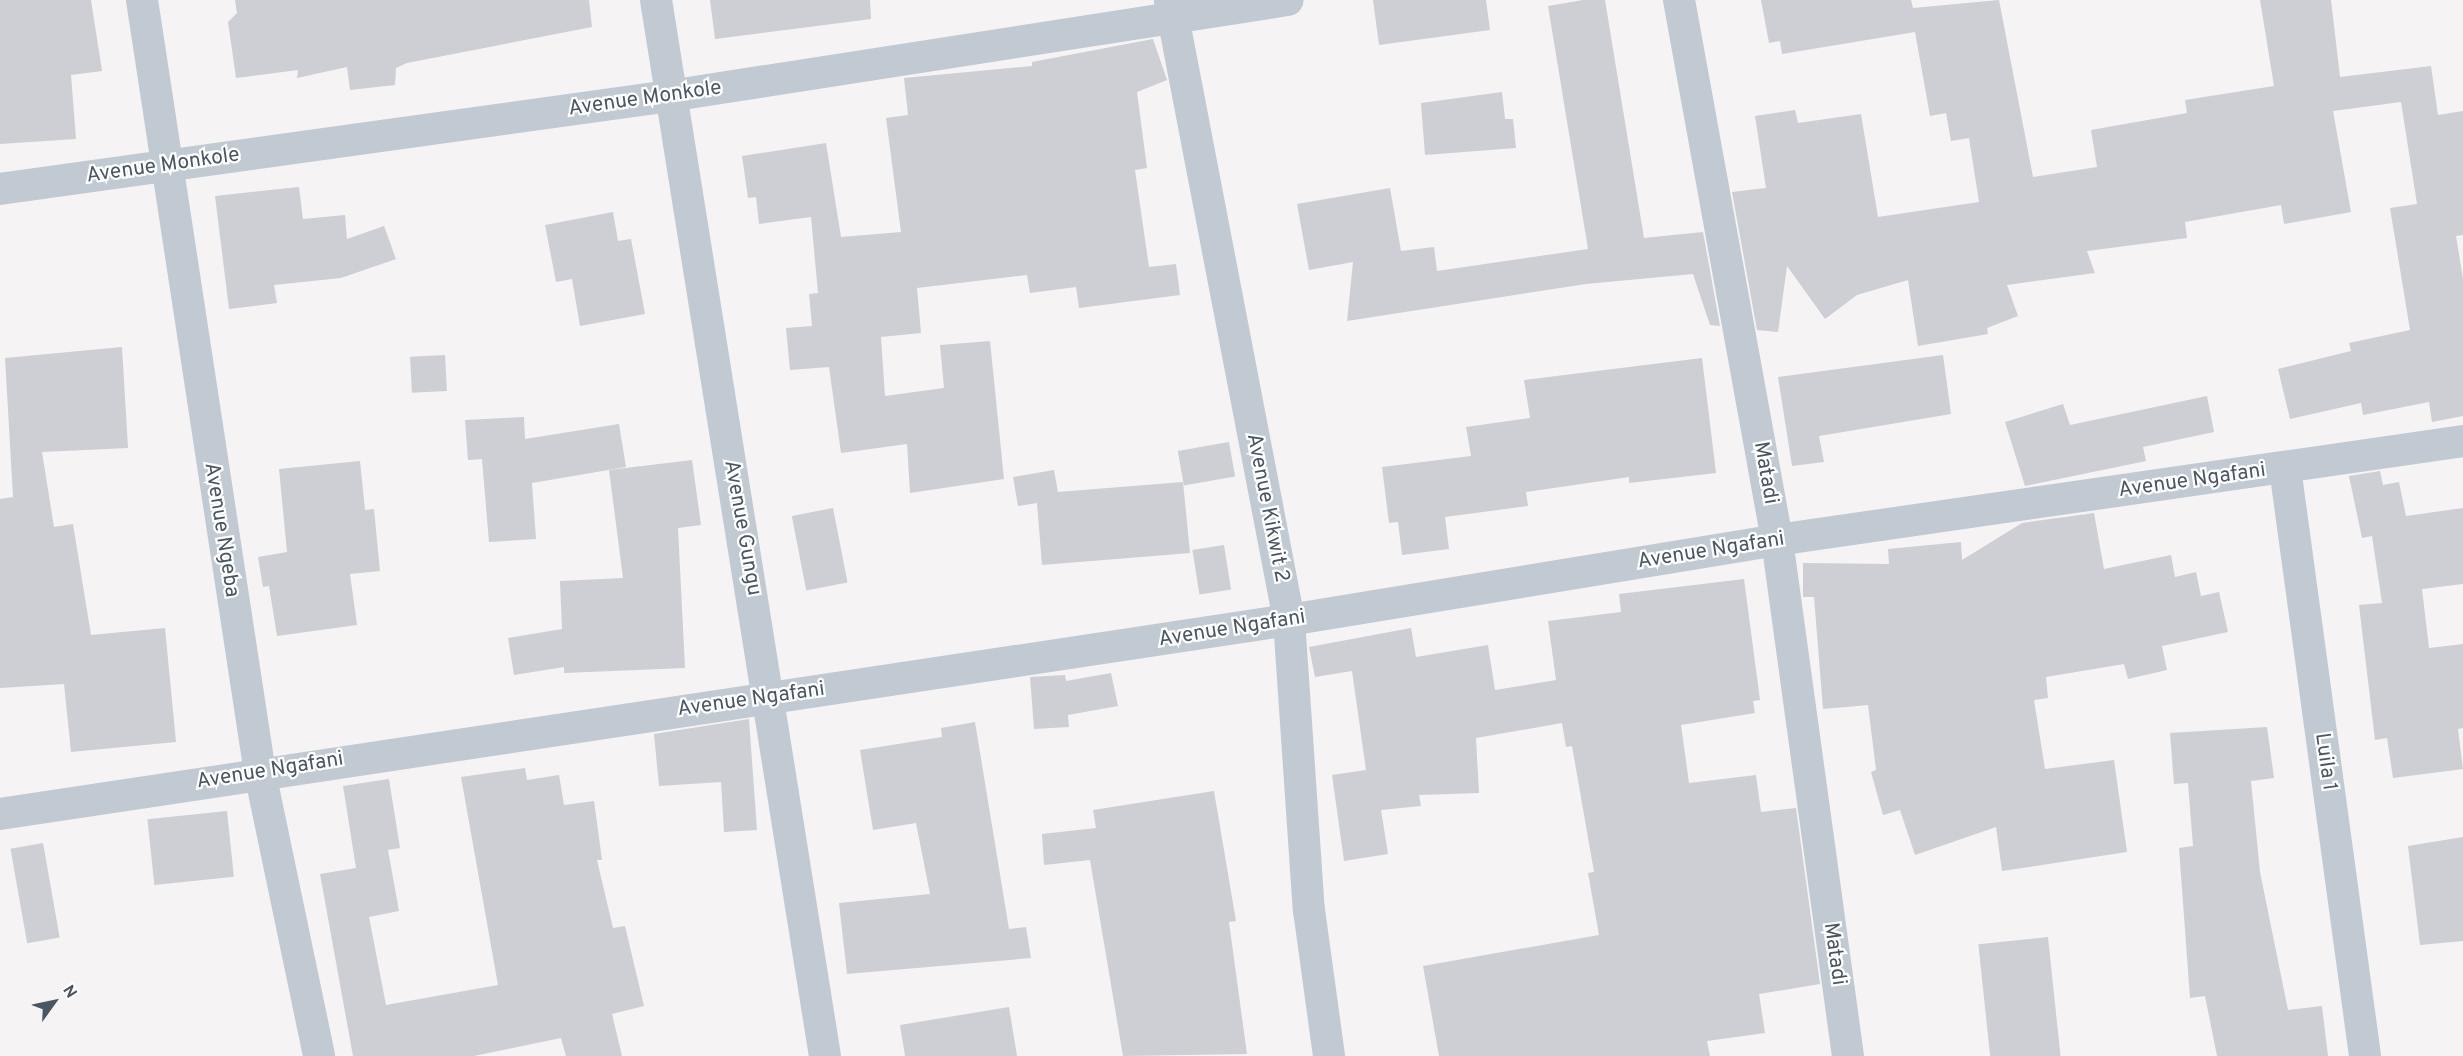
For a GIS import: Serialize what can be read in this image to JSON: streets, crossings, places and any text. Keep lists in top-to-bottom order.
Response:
{
  "streets": {
    "street": [
      "Avenue Monkole",
      "Matadi",
      "Avenue Ngafani",
      "Avenue Kikwit 2",
      "Avenue Gungu",
      "Avenue Ngeba",
      "Luila 1"
    ]
  },
  "crossings": [
    ["Avenue Monkole", "Avenue Kikwit 2"],
    ["Avenue Monkole", "Avenue Gungu"],
    ["Avenue Monkole", "Avenue Ngeba"],
    ["Matadi", "Avenue Ngafani"],
    ["Avenue Ngafani", "Avenue Kikwit 2"],
    ["Avenue Ngafani", "Avenue Gungu"],
    ["Avenue Ngafani", "Avenue Ngeba"],
    ["Avenue Ngafani", "Luila 1"]
  ],
  "north": "top right"
}
